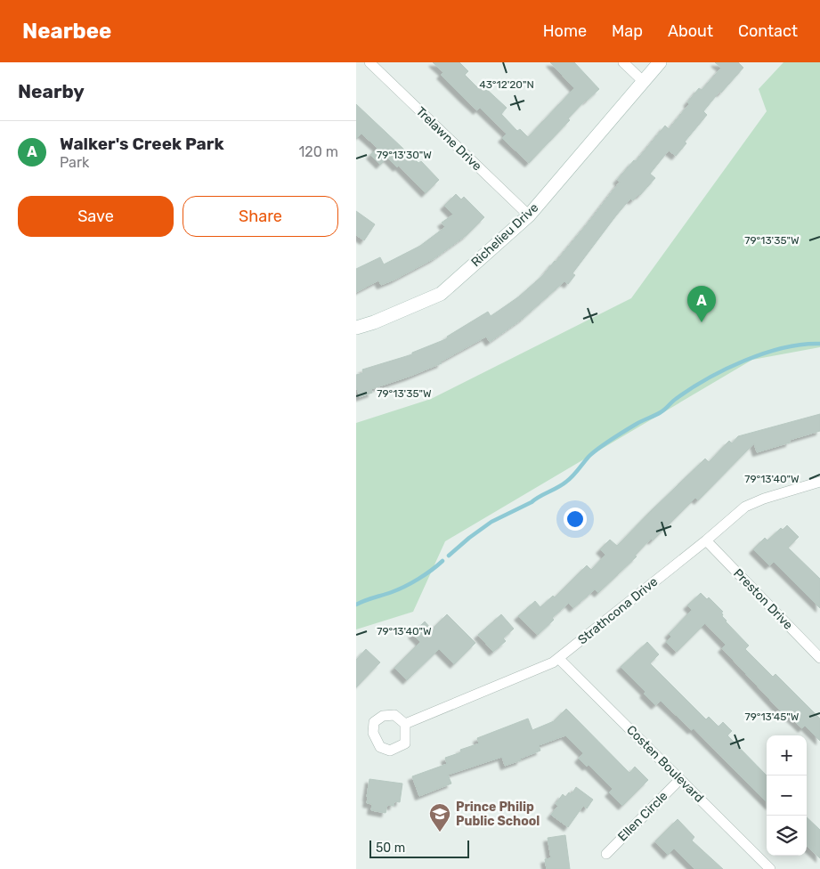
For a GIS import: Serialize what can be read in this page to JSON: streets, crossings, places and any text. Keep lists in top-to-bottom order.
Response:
{
  "streets": {
    "street": [
      "Trelawne Drive",
      "Richelieu Drive",
      "Preston Drive",
      "Strathcona Drive",
      "Costen Boulevard",
      "Ellen Circle"
    ]
  },
  "crossings": [
    ["Trelawne Drive", "Richelieu Drive"],
    ["Preston Drive", "Strathcona Drive"],
    ["Strathcona Drive", "Costen Boulevard"],
    ["Costen Boulevard", "Ellen Circle"]
  ],
  "places": {
    "school or university": ["Prince Philip Public School"]
  },
  "scale_bar": "50 m",
  "page": {
    "header": "Nearbee",
    "nav": [
      "Home",
      "Map",
      "About",
      "Contact"
    ],
    "heading": "Nearby",
    "list": [
      {
        "mark": "A",
        "name": "Walker's Creek Park",
        "note": "Park",
        "value": "120 m"
      }
    ],
    "buttons": ["Save", "Share"],
    "pins": "A",
    "map_buttons": ["+", "−"],
    "scale": "50 m"
  },
  "coordinates": [
    "43°12'20\"N",
    "79°13'30\"W",
    "79°13'35\"W",
    "79°13'40\"W",
    "79°13'45\"W"
  ]
}
